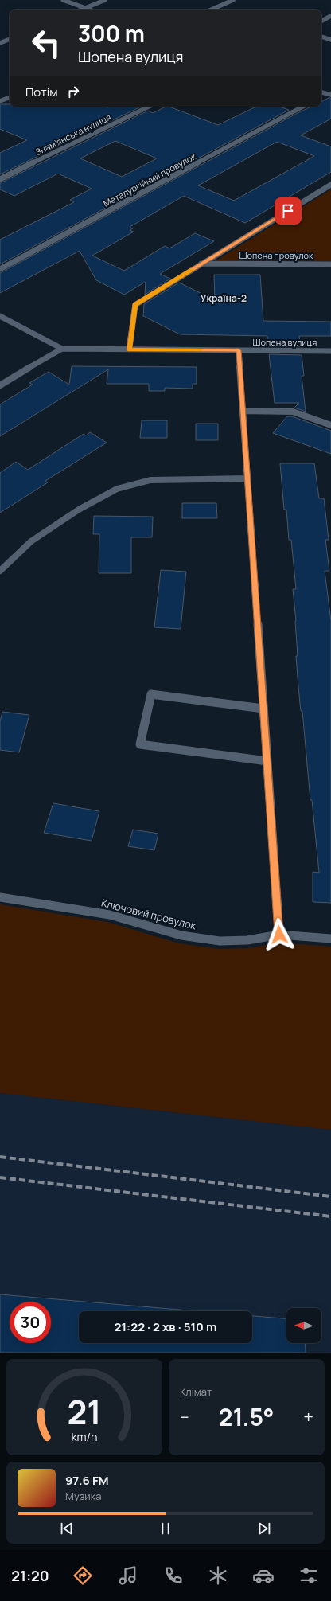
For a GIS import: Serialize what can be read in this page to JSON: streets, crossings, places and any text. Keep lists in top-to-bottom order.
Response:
{
  "streets": {
    "street": [
      "Знам’янська вулиця",
      "Металургійний провулок",
      "Шопена провулок",
      "Шопена вулиця",
      "Ключовий провулок"
    ]
  },
  "crossings": [
    ["Шопена провулок", "Шопена вулиця"]
  ],
  "districts": ["Україна-2"],
  "north": "left",
  "page": {
    "turn": ["300 m", "Шопена вулиця"],
    "then": "Потім",
    "limit": "30",
    "trip": "21:22 · 2 хв · 510 m",
    "tile": "Клімат",
    "heat": ["−", "21.5°", "+"],
    "song": ["97.6 FM", "Музика"],
    "tabs": "21:20",
    "gauge": ["21", "km/h"]
  }
}
